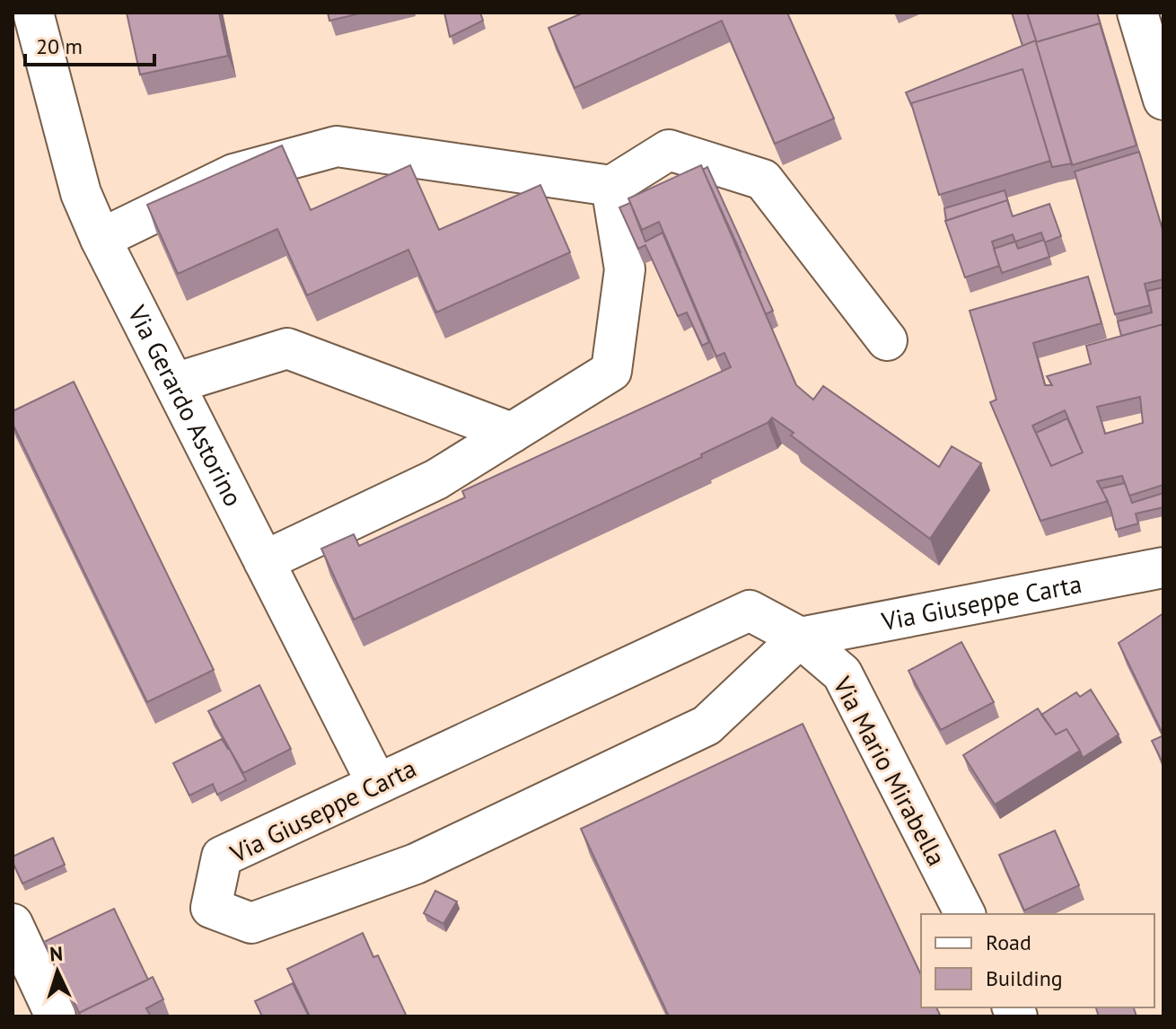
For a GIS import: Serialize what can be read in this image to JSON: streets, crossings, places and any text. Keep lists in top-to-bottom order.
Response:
{
  "streets": {
    "street": ["Via Gerardo Astorino", "Via Giuseppe Carta", "Via Mario Mirabella"]
  },
  "crossings": [
    ["Via Gerardo Astorino", "Via Giuseppe Carta"],
    ["Via Giuseppe Carta", "Via Mario Mirabella"]
  ],
  "legend": ["Road", "Building"],
  "scale_bar": "20 m",
  "north": "top"
}
